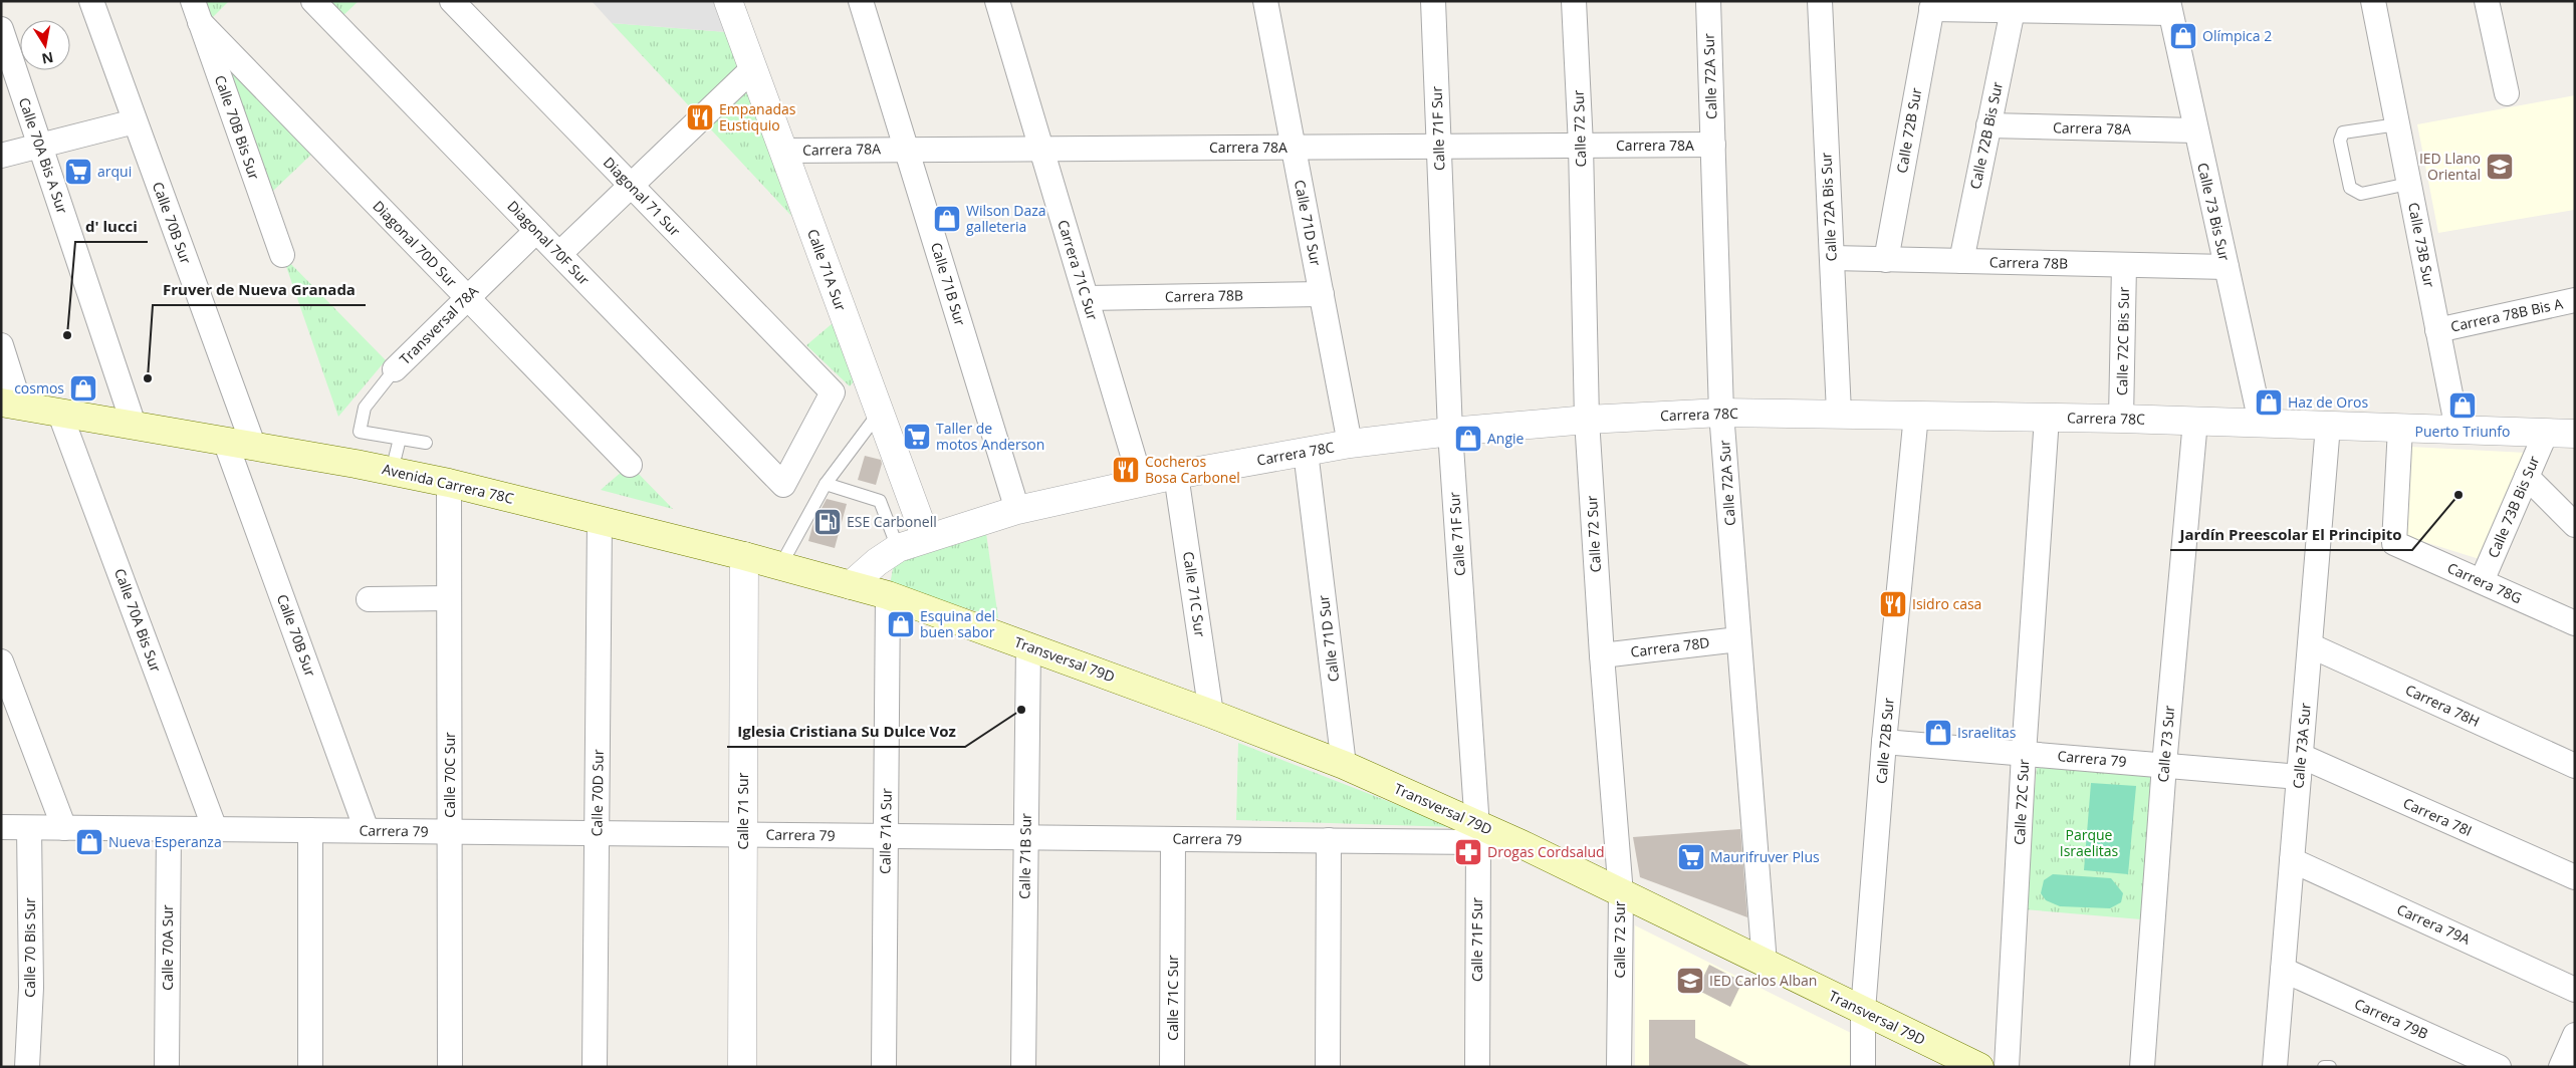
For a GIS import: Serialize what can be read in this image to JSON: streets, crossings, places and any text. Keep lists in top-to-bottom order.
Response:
{
  "streets": {
    "main road": ["Avenida Carrera 78C", "Transversal 79D"],
    "street": [
      "Calle 72A Sur",
      "Calle 70B Bis Sur",
      "Calle 71F Sur",
      "Calle 72 Sur",
      "Carrera 78A",
      "Calle 72B Sur",
      "Calle 72B Bis Sur",
      "Calle 70A Bis A Sur",
      "Diagonal 71 Sur",
      "Calle 72A Bis Sur",
      "Calle 73 Bis Sur",
      "Calle 70B Sur",
      "Calle 71D Sur",
      "Diagonal 70F Sur",
      "Diagonal 70D Sur",
      "Calle 73B Sur",
      "Carrera 78B",
      "Calle 71A Sur",
      "Carrera 71C Sur",
      "Calle 71B Sur",
      "Carrera 78B Bis A",
      "Transversal 78A",
      "Calle 72C Bis Sur",
      "Carrera 78C",
      "Calle 73B Bis Sur",
      "Carrera 78G",
      "Calle 71C Sur",
      "Calle 70A Bis Sur",
      "Carrera 78D",
      "Carrera 78H",
      "Calle 73 Sur",
      "Calle 73A Sur",
      "Carrera 79",
      "Calle 70C Sur",
      "Calle 70D Sur",
      "Calle 72C Sur",
      "Calle 71 Sur",
      "Carrera 78I",
      "Carrera 79A",
      "Calle 70 Bis Sur",
      "Calle 70A Sur",
      "Carrera 79B"
    ]
  },
  "crossings": [
    ["Calle 72A Sur", "Carrera 78A"],
    ["Calle 72A Sur", "Carrera 78C"],
    ["Calle 72A Sur", "Carrera 78D"],
    ["Calle 72A Sur", "Transversal 79D"],
    ["Calle 70B Bis Sur", "Diagonal 70D Sur"],
    ["Calle 71F Sur", "Carrera 78A"],
    ["Calle 71F Sur", "Carrera 78C"],
    ["Calle 71F Sur", "Transversal 79D"],
    ["Calle 71F Sur", "Carrera 79"],
    ["Calle 72 Sur", "Carrera 78A"],
    ["Calle 72 Sur", "Carrera 78C"],
    ["Calle 72 Sur", "Carrera 78D"],
    ["Calle 72 Sur", "Transversal 79D"],
    ["Carrera 78A", "Calle 72B Bis Sur"],
    ["Carrera 78A", "Calle 73 Bis Sur"],
    ["Carrera 78A", "Calle 71D Sur"],
    ["Carrera 78A", "Calle 71A Sur"],
    ["Carrera 78A", "Carrera 71C Sur"],
    ["Carrera 78A", "Calle 71B Sur"],
    ["Calle 72B Sur", "Carrera 78B"],
    ["Calle 72B Sur", "Carrera 78C"],
    ["Calle 72B Sur", "Transversal 79D"],
    ["Calle 72B Sur", "Carrera 79"],
    ["Calle 72B Bis Sur", "Carrera 78B"],
    ["Calle 70A Bis A Sur", "Avenida Carrera 78C"],
    ["Diagonal 71 Sur", "Diagonal 70F Sur"],
    ["Calle 72A Bis Sur", "Carrera 78B"],
    ["Calle 72A Bis Sur", "Carrera 78C"],
    ["Calle 73 Bis Sur", "Carrera 78B"],
    ["Calle 73 Bis Sur", "Carrera 78C"],
    ["Calle 70B Sur", "Avenida Carrera 78C"],
    ["Calle 70B Sur", "Carrera 79"],
    ["Calle 71D Sur", "Carrera 78B"],
    ["Calle 71D Sur", "Carrera 78C"],
    ["Calle 71D Sur", "Transversal 79D"],
    ["Diagonal 70F Sur", "Transversal 78A"],
    ["Diagonal 70D Sur", "Transversal 78A"],
    ["Calle 73B Sur", "Carrera 78B Bis A"],
    ["Calle 73B Sur", "Carrera 78C"],
    ["Carrera 78B", "Carrera 71C Sur"],
    ["Carrera 78B", "Calle 72C Bis Sur"],
    ["Calle 71A Sur", "Carrera 78C"],
    ["Calle 71A Sur", "Avenida Carrera 78C"],
    ["Calle 71A Sur", "Transversal 79D"],
    ["Calle 71A Sur", "Carrera 79"],
    ["Carrera 71C Sur", "Carrera 78C"],
    ["Calle 71B Sur", "Carrera 78C"],
    ["Calle 71B Sur", "Transversal 79D"],
    ["Calle 71B Sur", "Carrera 79"],
    ["Calle 72C Bis Sur", "Carrera 78C"],
    ["Carrera 78C", "Avenida Carrera 78C"],
    ["Carrera 78C", "Calle 73B Bis Sur"],
    ["Carrera 78C", "Carrera 78G"],
    ["Carrera 78C", "Calle 71C Sur"],
    ["Carrera 78C", "Calle 73 Sur"],
    ["Carrera 78C", "Calle 73A Sur"],
    ["Carrera 78C", "Calle 72C Sur"],
    ["Avenida Carrera 78C", "Calle 70A Bis Sur"],
    ["Avenida Carrera 78C", "Transversal 79D"],
    ["Avenida Carrera 78C", "Calle 70C Sur"],
    ["Avenida Carrera 78C", "Calle 70D Sur"],
    ["Avenida Carrera 78C", "Calle 71 Sur"],
    ["Calle 73B Bis Sur", "Carrera 78G"],
    ["Calle 71C Sur", "Transversal 79D"],
    ["Calle 71C Sur", "Carrera 79"],
    ["Calle 70A Bis Sur", "Carrera 79"],
    ["Transversal 79D", "Carrera 79"],
    ["Carrera 78H", "Calle 73A Sur"],
    ["Calle 73 Sur", "Carrera 79"],
    ["Calle 73A Sur", "Carrera 79"],
    ["Calle 73A Sur", "Carrera 78I"],
    ["Calle 73A Sur", "Carrera 79A"],
    ["Calle 73A Sur", "Carrera 79B"],
    ["Carrera 79", "Calle 70C Sur"],
    ["Carrera 79", "Calle 70D Sur"],
    ["Carrera 79", "Calle 72C Sur"],
    ["Carrera 79", "Calle 71 Sur"],
    ["Carrera 79", "Carrera 78I"],
    ["Carrera 79", "Calle 70 Bis Sur"],
    ["Carrera 79", "Calle 70A Sur"]
  ],
  "parks": ["Parque Israelitas"],
  "places": {
    "shop": [
      "Olímpica 2",
      "Wilson Daza galleteria",
      "cosmos",
      "Haz de Oros",
      "Puerto Triunfo",
      "Angie",
      "Esquina del buen sabor",
      "Israelitas",
      "Nueva Esperanza"
    ],
    "restaurant": ["Empanadas Eustiquio", "Cocheros Bosa Carbonel", "Isidro casa"],
    "school or university": ["IED Llano Oriental", "IED Carlos Alban"],
    "supermarket": ["arqui", "Taller de motos Anderson", "Maurifruver Plus"],
    "other": [
      "d' lucci",
      "Fruver de Nueva Granada",
      "Jardín Preescolar El Principito",
      "Iglesia Cristiana Su Dulce Voz"
    ],
    "fuel station": ["ESE Carbonell"],
    "pharmacy": ["Drogas Cordsalud"]
  },
  "north": "bottom"
}
